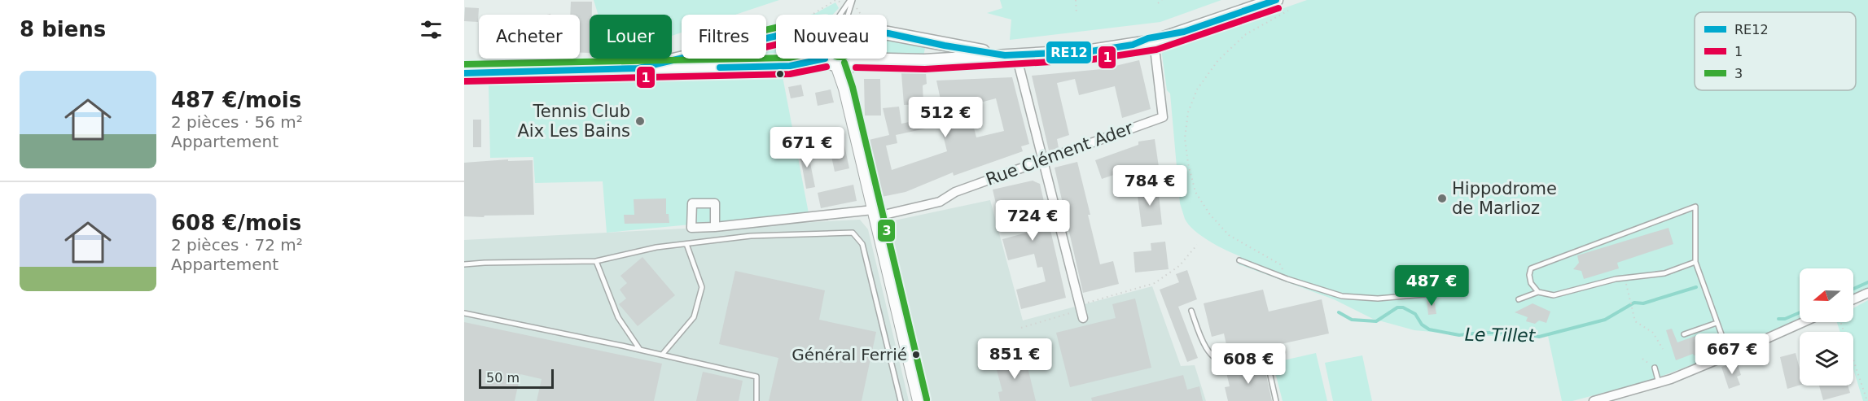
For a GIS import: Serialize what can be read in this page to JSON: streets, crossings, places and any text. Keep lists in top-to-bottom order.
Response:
{
  "streets": {
    "street": ["Rue Clément Ader"]
  },
  "water": ["Le Tillet"],
  "places": ["Tennis Club Aix Les Bains", "Hippodrome de Marlioz", "Général Ferrié"],
  "lines": ["transit line RE12", "transit line 1", "transit line 3"],
  "legend": ["RE12", "1", "3"],
  "scale_bar": "50 m",
  "north": "left",
  "page": {
    "heading": "8 biens",
    "chip": [
      "Acheter",
      "Louer",
      "Filtres",
      "Nouveau"
    ],
    "list": [
      {
        "name": "487 €/mois",
        "note": "2 pièces · 56 m² · Appartement"
      },
      {
        "name": "608 €/mois",
        "note": "2 pièces · 72 m² · Appartement"
      }
    ],
    "price": [
      "512 €",
      "671 €",
      "784 €",
      "724 €",
      "487 €",
      "667 €",
      "851 €",
      "608 €"
    ],
    "scale": "50 m"
  }
}
